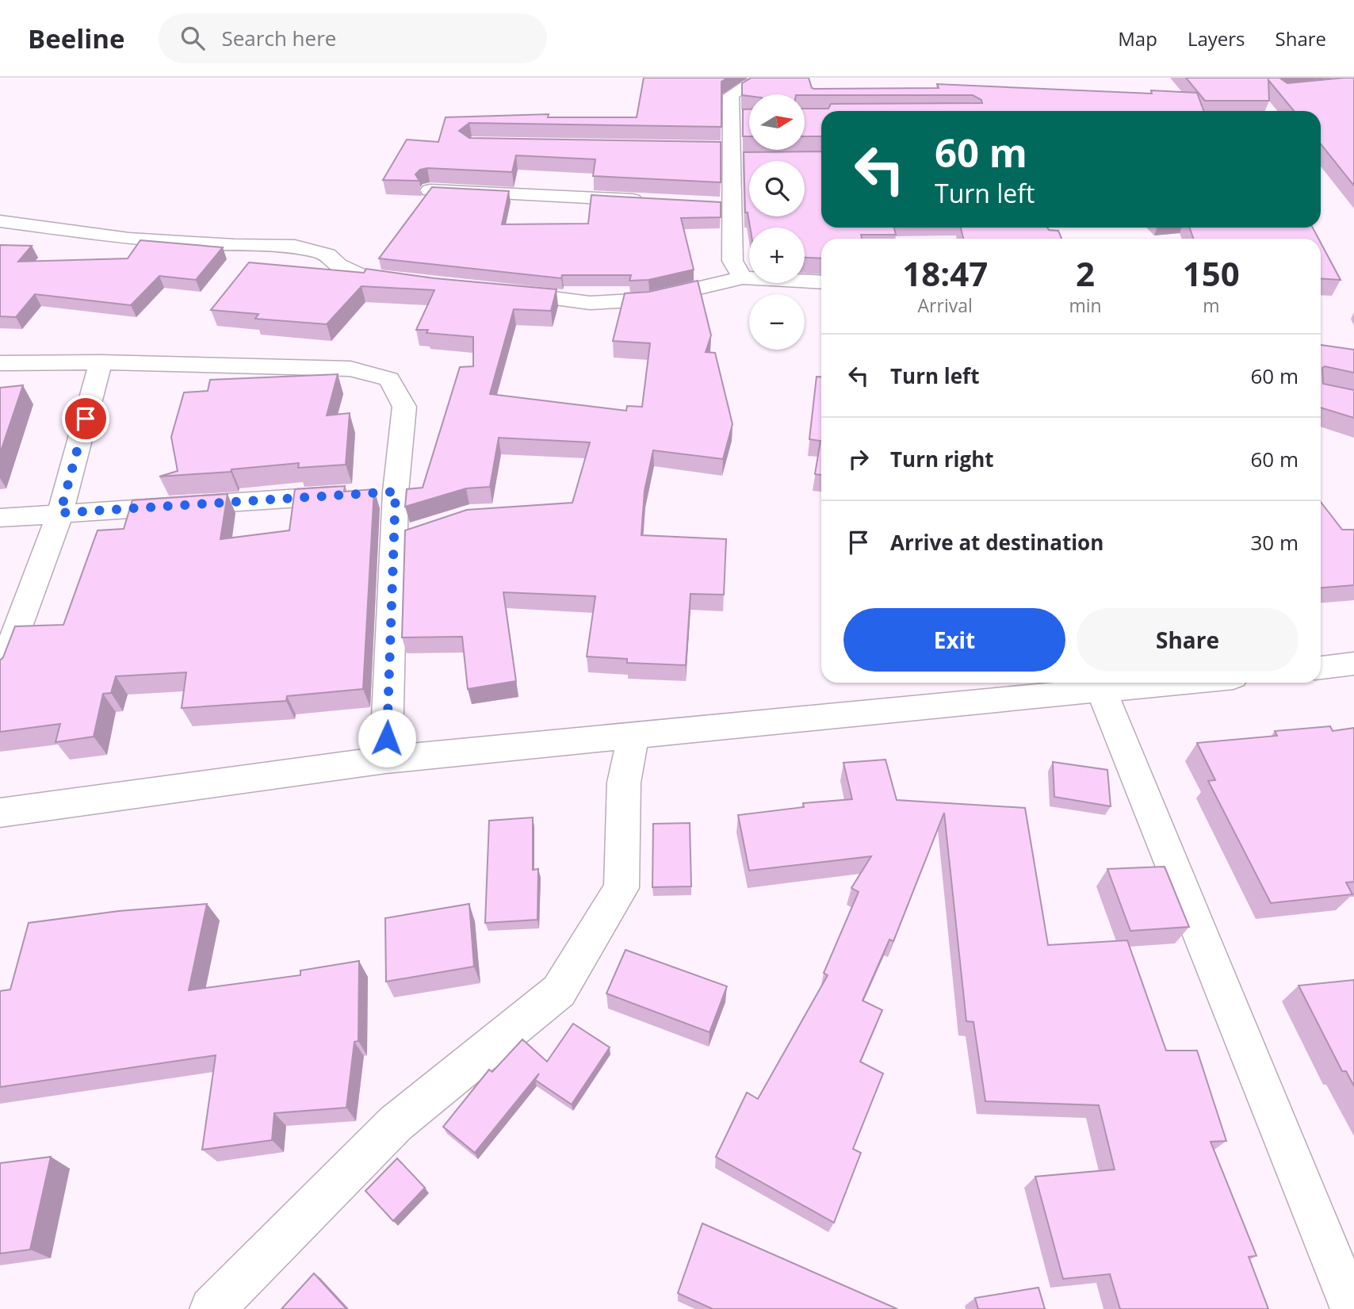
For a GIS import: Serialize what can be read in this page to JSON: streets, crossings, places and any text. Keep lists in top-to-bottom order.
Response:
{
  "north": "right",
  "page": {
    "header": "Beeline",
    "search": "Search here",
    "nav": ["Map", "Layers", "Share"],
    "map_buttons": ["+", "−"],
    "turn": ["60 m", "Turn left"],
    "eta": [
      "18:47",
      "Arrival",
      "2",
      "min",
      "150",
      "m"
    ],
    "list": [
      {
        "name": "Turn left",
        "value": "60 m"
      },
      {
        "name": "Turn right",
        "value": "60 m"
      },
      {
        "name": "Arrive at destination",
        "value": "30 m"
      }
    ],
    "buttons": ["Exit", "Share"]
  }
}
